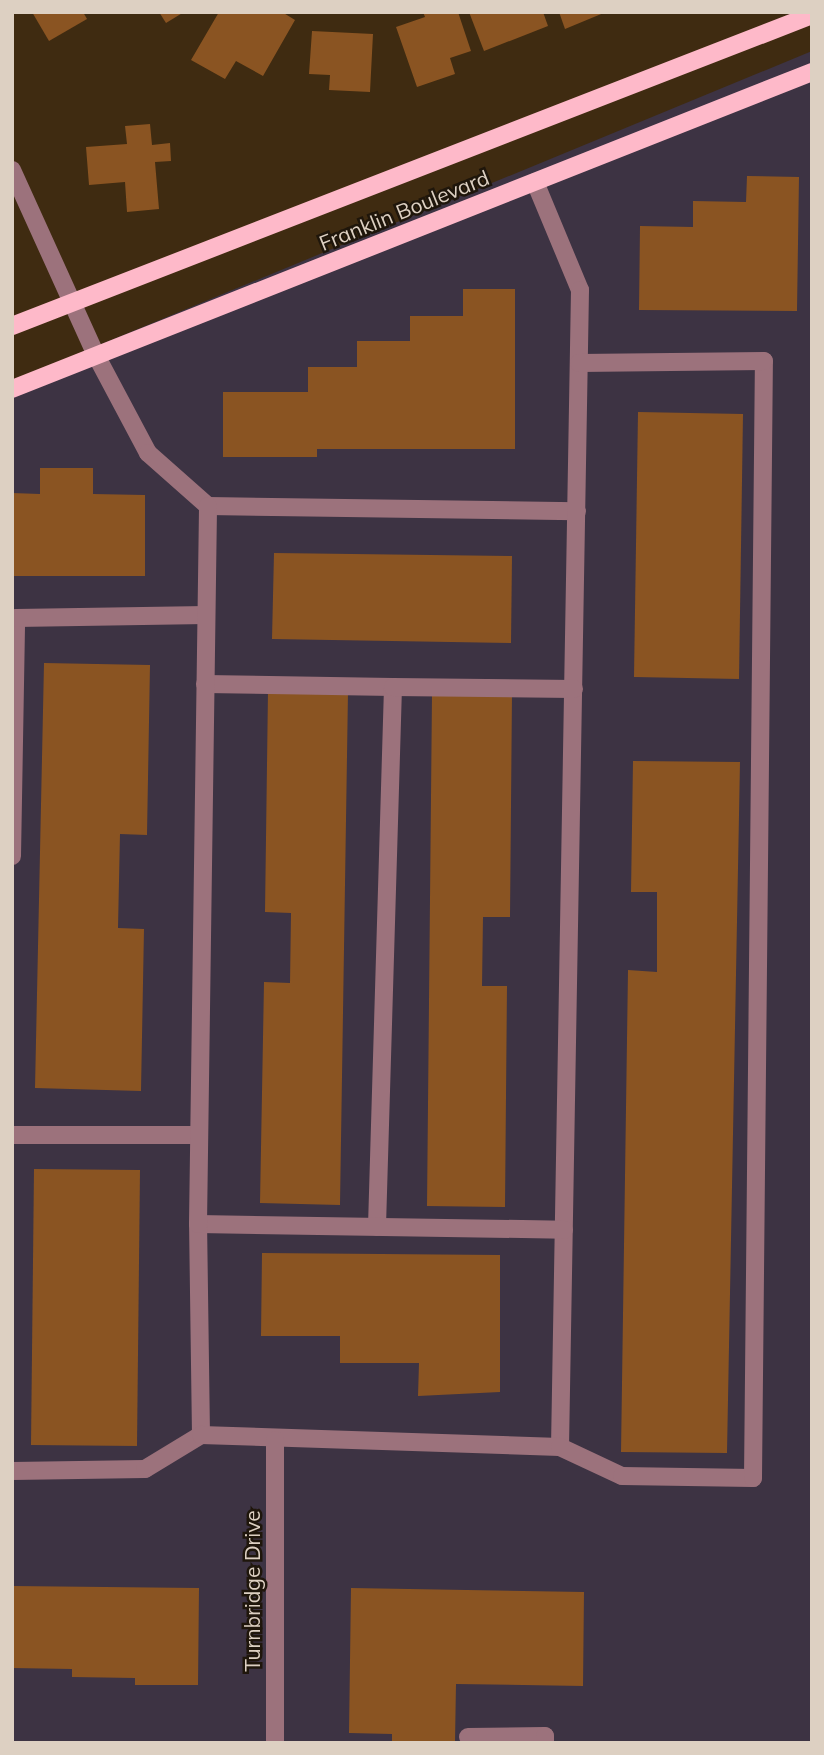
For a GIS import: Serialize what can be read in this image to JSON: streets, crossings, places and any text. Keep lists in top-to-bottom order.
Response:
{
  "streets": {
    "main road": ["Franklin Boulevard"],
    "street": ["Turnbridge Drive"]
  }
}
